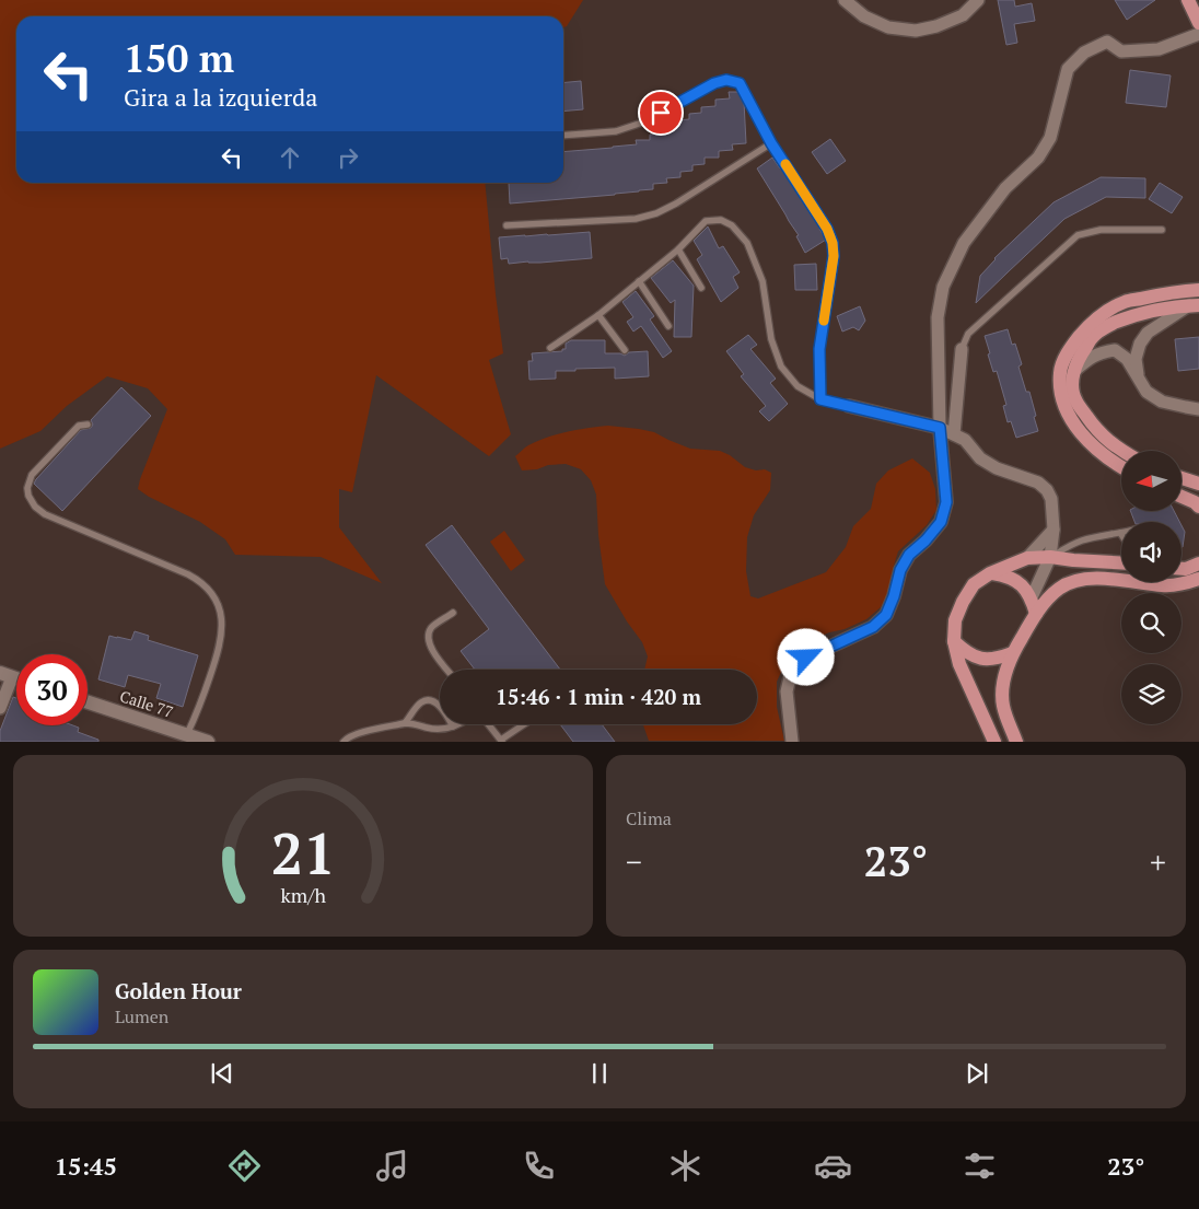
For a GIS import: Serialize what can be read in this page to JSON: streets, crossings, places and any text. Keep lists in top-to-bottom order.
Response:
{
  "streets": {
    "main road": ["Calle 77"]
  },
  "north": "left",
  "page": {
    "turn": ["150 m", "Gira a la izquierda"],
    "limit": "30",
    "trip": "15:46 · 1 min · 420 m",
    "tile": "Clima",
    "heat": ["−", "23°", "+"],
    "song": ["Golden Hour", "Lumen"],
    "tabs": ["15:45", "23°"],
    "gauge": ["21", "km/h"]
  }
}
